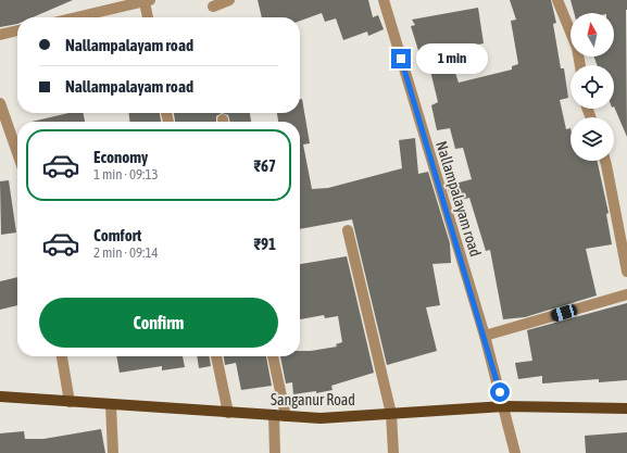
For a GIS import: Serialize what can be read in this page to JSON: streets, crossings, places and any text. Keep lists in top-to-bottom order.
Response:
{
  "streets": {
    "main road": ["Sanganur Road"],
    "street": ["Nallampalayam road"]
  },
  "crossings": [
    ["Nallampalayam road", "Sanganur Road"]
  ],
  "north": "top",
  "page": {
    "banner": ["Nallampalayam road", "Nallampalayam road"],
    "bubble": "1 min",
    "list": [
      {
        "name": "Economy",
        "note": "1 min · 09:13",
        "value": "₹67"
      },
      {
        "name": "Comfort",
        "note": "2 min · 09:14",
        "value": "₹91"
      }
    ],
    "buttons": "Confirm"
  }
}
